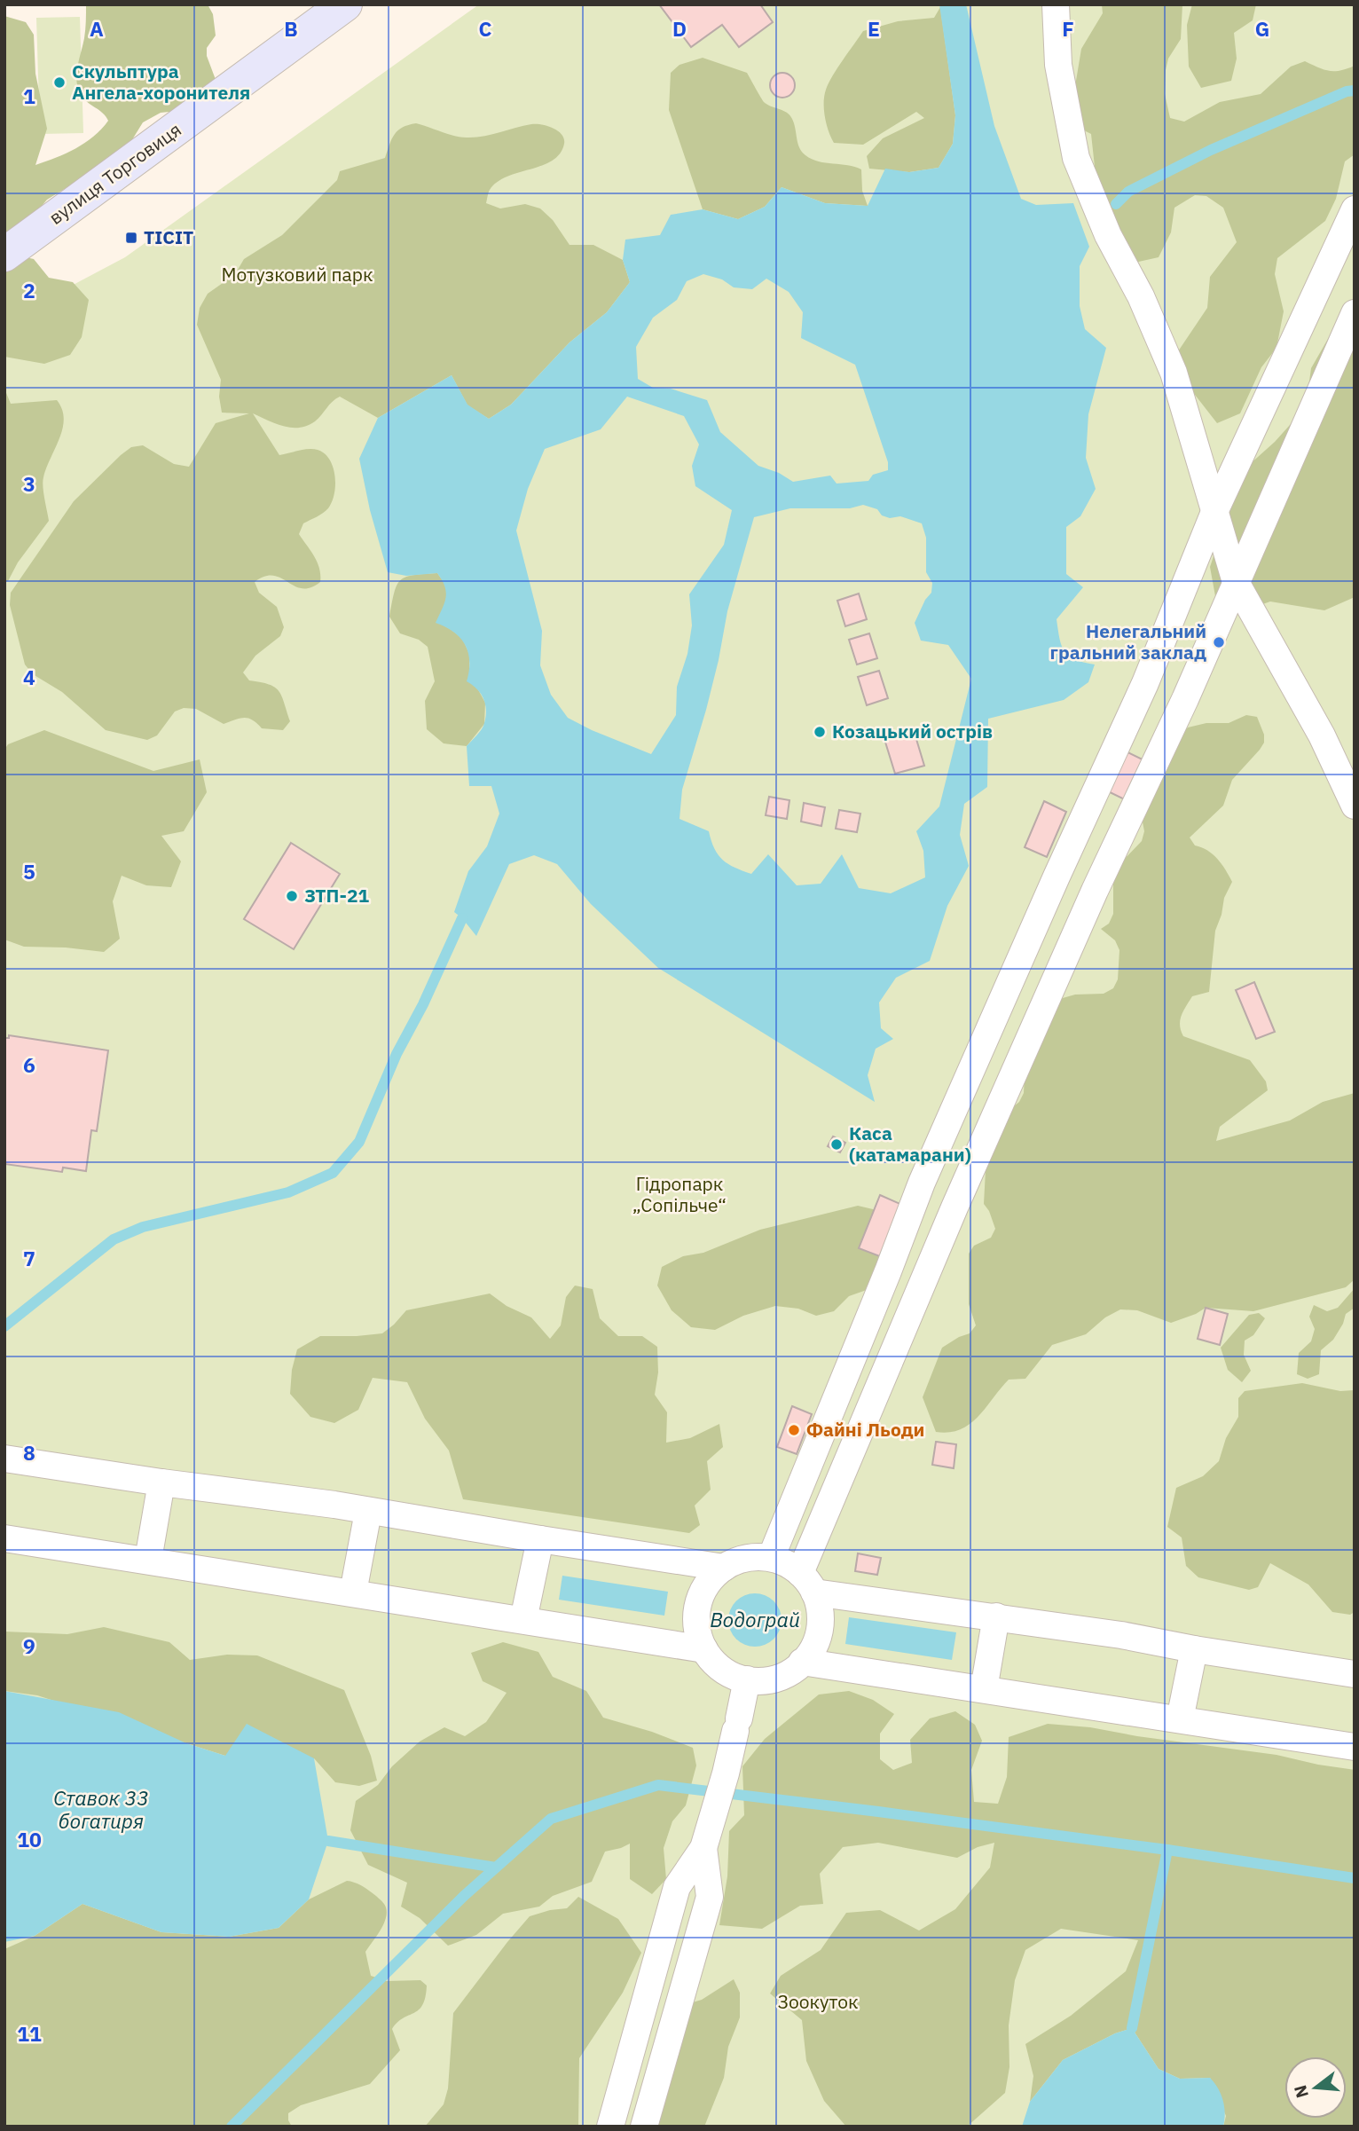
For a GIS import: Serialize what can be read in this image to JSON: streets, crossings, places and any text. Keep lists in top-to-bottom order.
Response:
{
  "streets": {
    "main road": ["вулиця Торговиця"]
  },
  "water": ["Водограй", "Ставок 33 богатиря"],
  "parks": ["Мотузковий парк", "Гідропарк „Сопільче“", "Зоокуток"],
  "places": {
    "other": [
      "Скульптура Ангела-хоронителя",
      "Нелегальний гральний заклад",
      "Козацький острів",
      "ЗТП-21",
      "Каса (катамарани)",
      "Файні Льоди"
    ],
    "transit": ["ТІСІТ"]
  },
  "north": "left",
  "grid": {
    "columns": [
      "A",
      "B",
      "C",
      "D",
      "E",
      "F",
      "G"
    ],
    "rows": [
      "1",
      "2",
      "3",
      "4",
      "5",
      "6",
      "7",
      "8",
      "9",
      "10",
      "11"
    ]
  }
}
